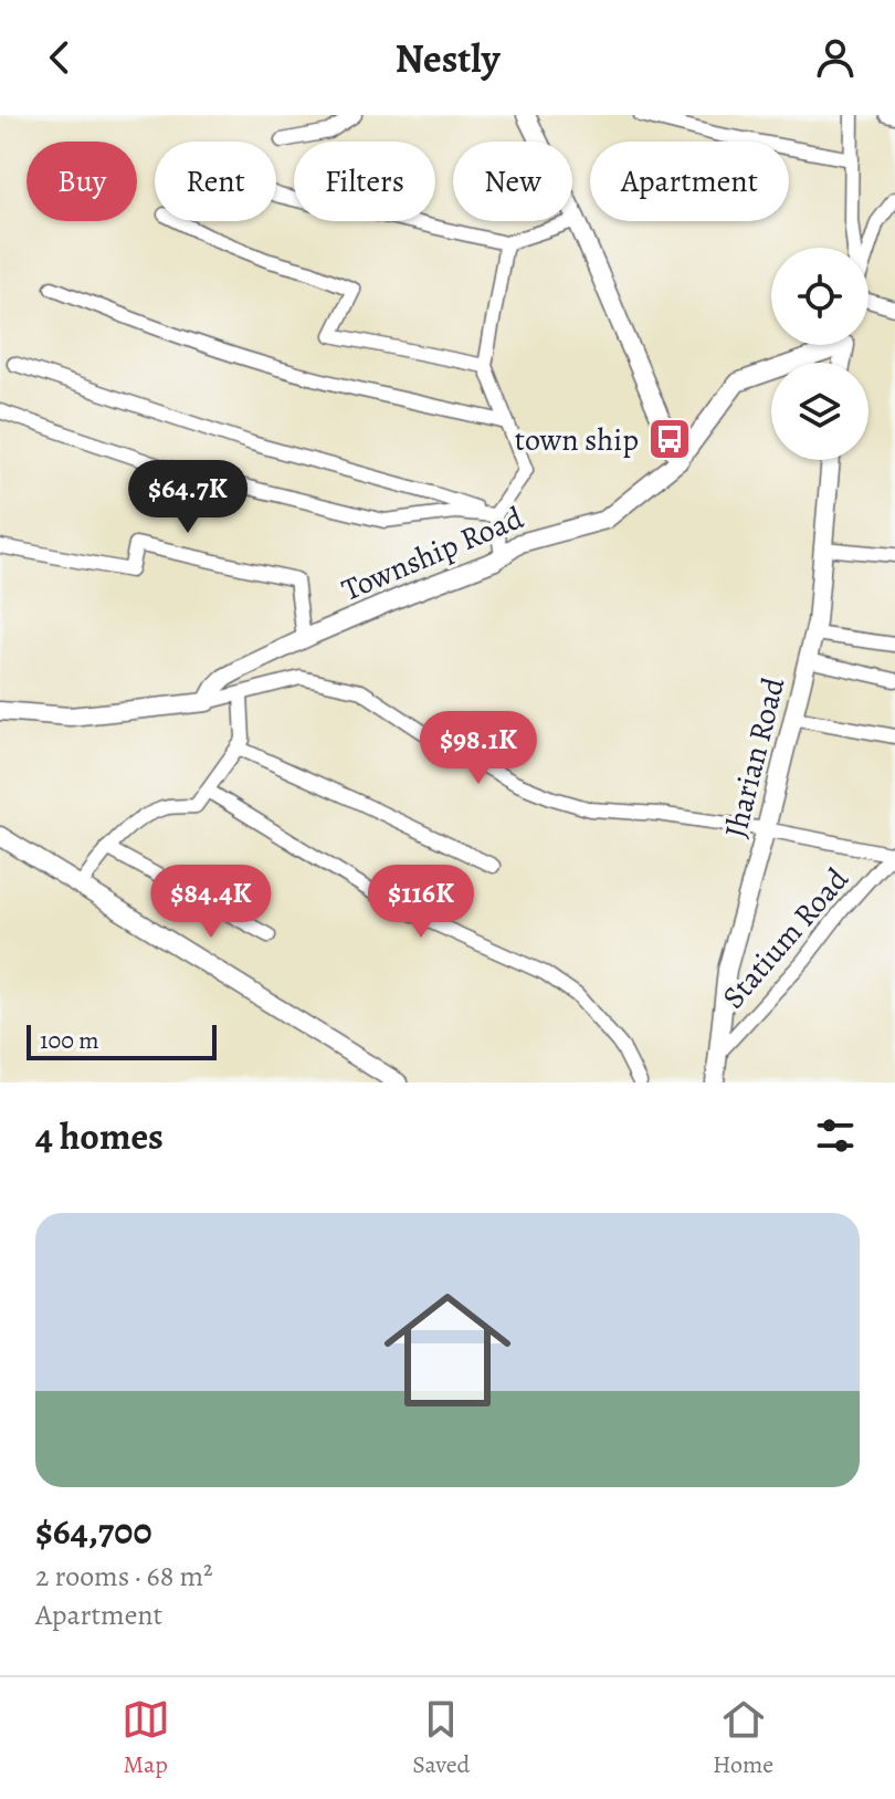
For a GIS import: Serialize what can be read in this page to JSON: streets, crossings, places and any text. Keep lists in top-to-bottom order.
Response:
{
  "streets": {
    "street": ["Township Road", "Jharian Road", "Statium Road"]
  },
  "crossings": [
    ["Jharian Road", "Statium Road"]
  ],
  "places": {
    "bus stop": ["town ship"]
  },
  "scale_bar": "100 m",
  "page": {
    "header": "Nestly",
    "chip": [
      "Buy",
      "Rent",
      "Filters",
      "New",
      "Apartment"
    ],
    "price": [
      "$64.7K",
      "$98.1K",
      "$84.4K",
      "$116K"
    ],
    "scale": "100 m",
    "heading": "4 homes",
    "list": [
      {
        "name": "$64,700",
        "note": "2 rooms · 68 m² · Apartment"
      }
    ],
    "tabs": ["Map", "Saved", "Home"]
  }
}
